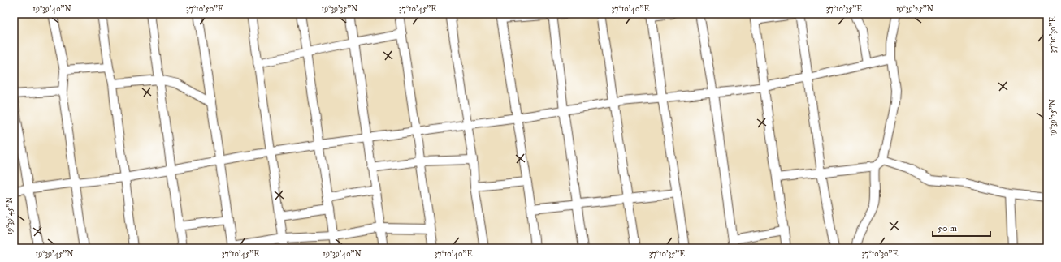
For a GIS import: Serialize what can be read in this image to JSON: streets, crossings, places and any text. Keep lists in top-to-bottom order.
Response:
{
  "scale_bar": "50 m",
  "coordinates": [
    "19°39'40\"N",
    "37°10'50\"E",
    "19°39'35\"N",
    "37°10'45\"E",
    "37°10'40\"E",
    "37°10'35\"E",
    "19°39'25\"N",
    "37°10'30\"E",
    "19°39'45\"N"
  ]
}
